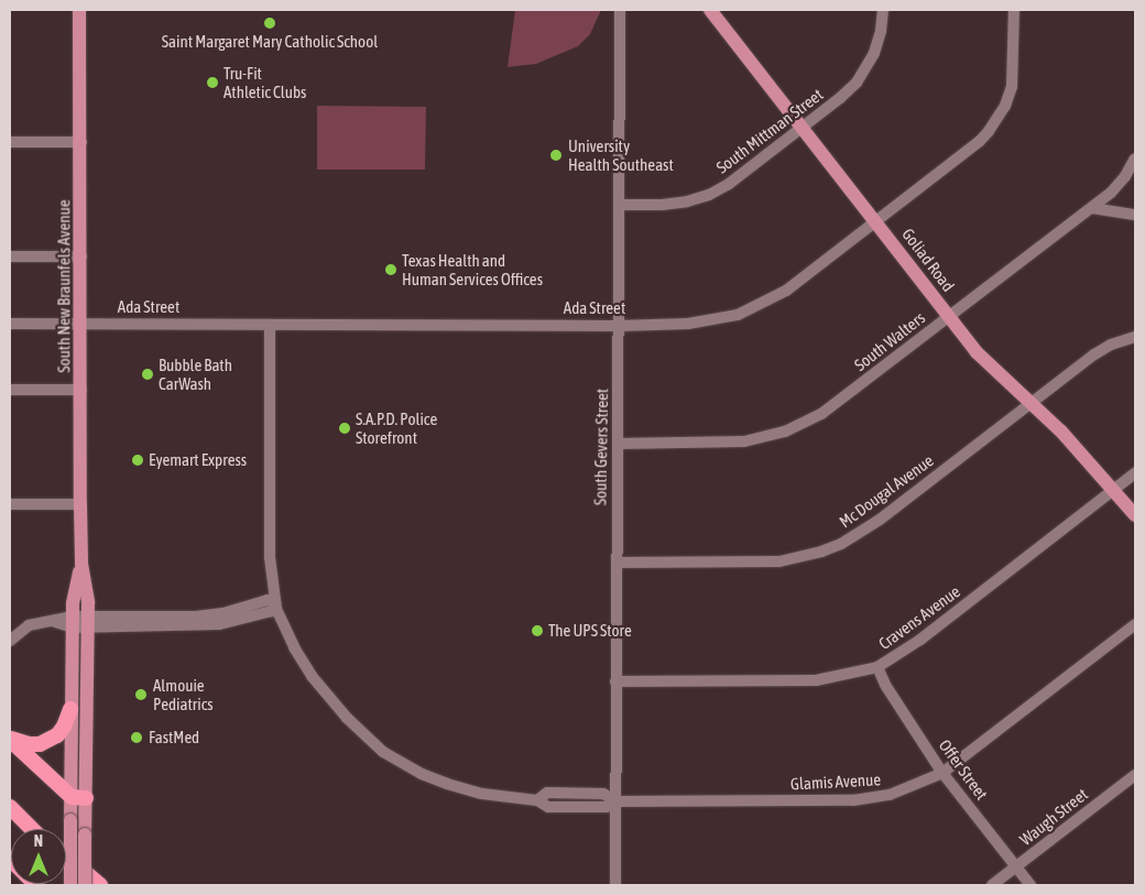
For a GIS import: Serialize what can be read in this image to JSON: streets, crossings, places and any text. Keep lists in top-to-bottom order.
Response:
{
  "streets": {
    "main road": ["Goliad Road", "South New Braunfels Avenue"],
    "street": [
      "South Mittman Street",
      "Ada Street",
      "South Walters",
      "South Gevers Street",
      "Mc Dougal Avenue",
      "Cravens Avenue",
      "Offer Street",
      "Glamis Avenue",
      "Waugh Street"
    ]
  },
  "crossings": [
    ["South Mittman Street", "Goliad Road"],
    ["South Mittman Street", "South Gevers Street"],
    ["Goliad Road", "Ada Street"],
    ["Goliad Road", "South Walters"],
    ["Goliad Road", "Mc Dougal Avenue"],
    ["Goliad Road", "Cravens Avenue"],
    ["South New Braunfels Avenue", "Ada Street"],
    ["Ada Street", "South Gevers Street"],
    ["South Walters", "South Gevers Street"],
    ["South Gevers Street", "Mc Dougal Avenue"],
    ["South Gevers Street", "Cravens Avenue"],
    ["South Gevers Street", "Glamis Avenue"],
    ["Cravens Avenue", "Offer Street"],
    ["Offer Street", "Glamis Avenue"],
    ["Offer Street", "Waugh Street"]
  ],
  "places": [
    "Saint Margaret Mary Catholic School",
    "Tru-Fit Athletic Clubs",
    "University Health Southeast",
    "Texas Health and Human Services Offices",
    "Bubble Bath CarWash",
    "S.A.P.D. Police Storefront",
    "Eyemart Express",
    "The UPS Store",
    "Almouie Pediatrics",
    "FastMed"
  ],
  "north": "top"
}
